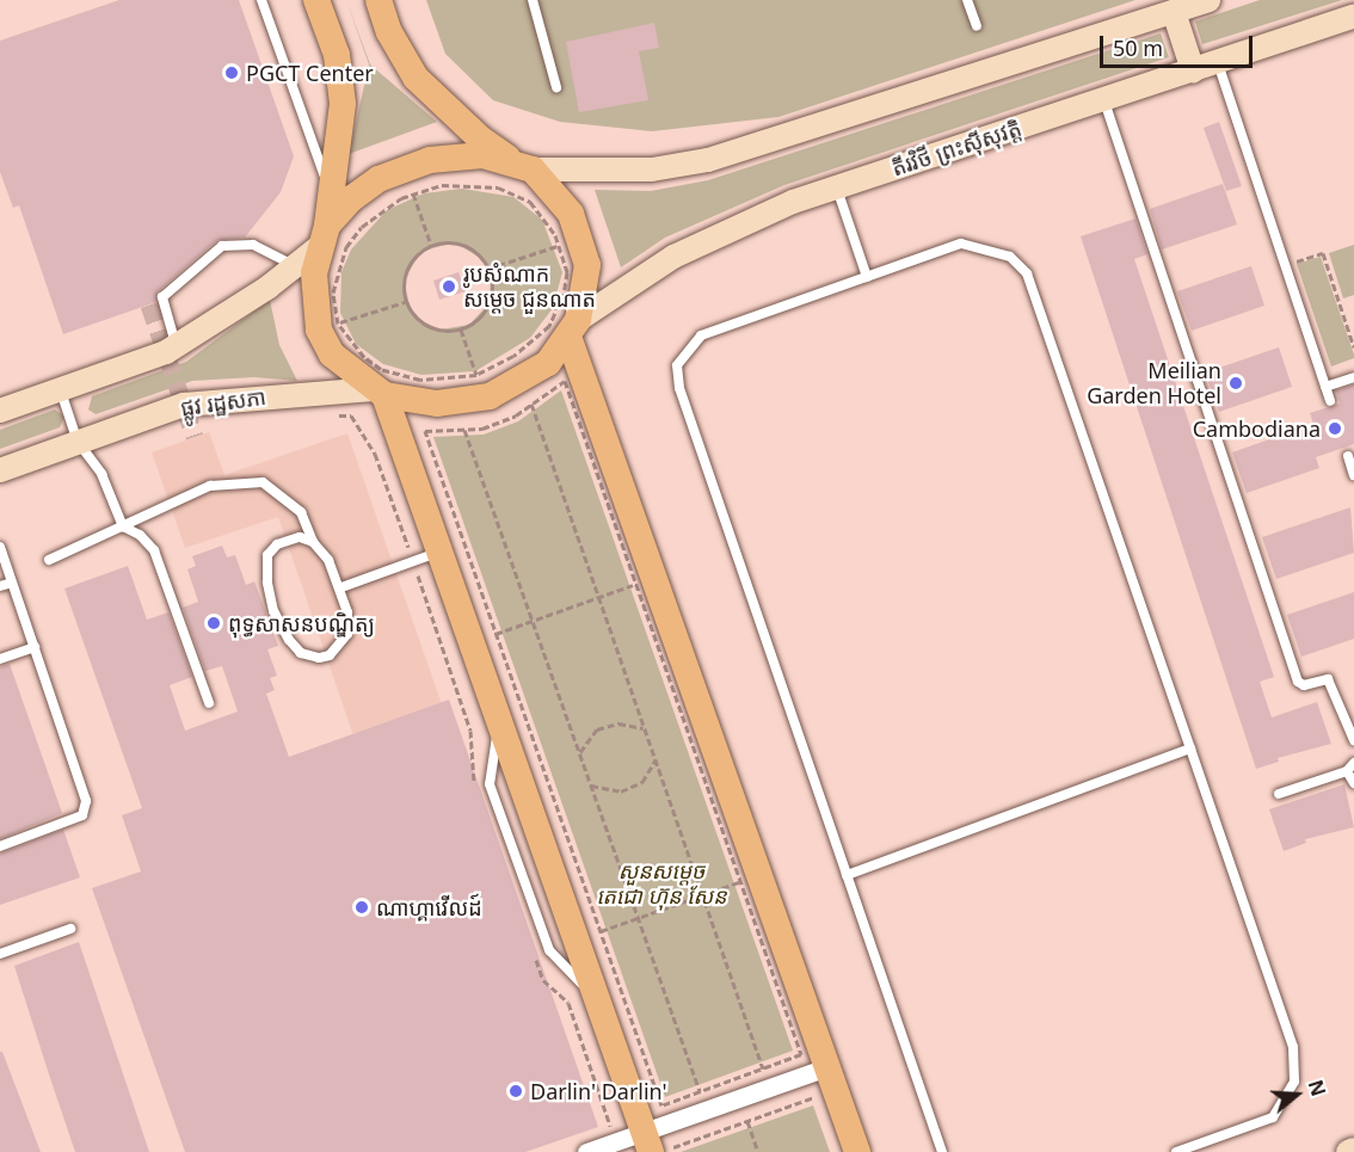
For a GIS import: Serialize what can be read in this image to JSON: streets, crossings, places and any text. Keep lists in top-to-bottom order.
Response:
{
  "streets": {
    "main road": ["តីរវិថី ព្រះស៊ីសុវត្តិ", "ផ្លូវ រដ្ឋសភា"]
  },
  "parks": ["សួនសម្តេច តេជោ ហ៊ុន សែន"],
  "places": [
    "PGCT Center",
    "រូបសំណាក សម្ដេច ជួនណាត",
    "Meilian Garden Hotel",
    "Cambodiana",
    "ពុទ្ធសាសនបណ្ឌិត្យ",
    "ណាហ្គាវើលដ៍",
    "Darlin' Darlin'"
  ],
  "scale_bar": "50 m",
  "north": "right"
}
